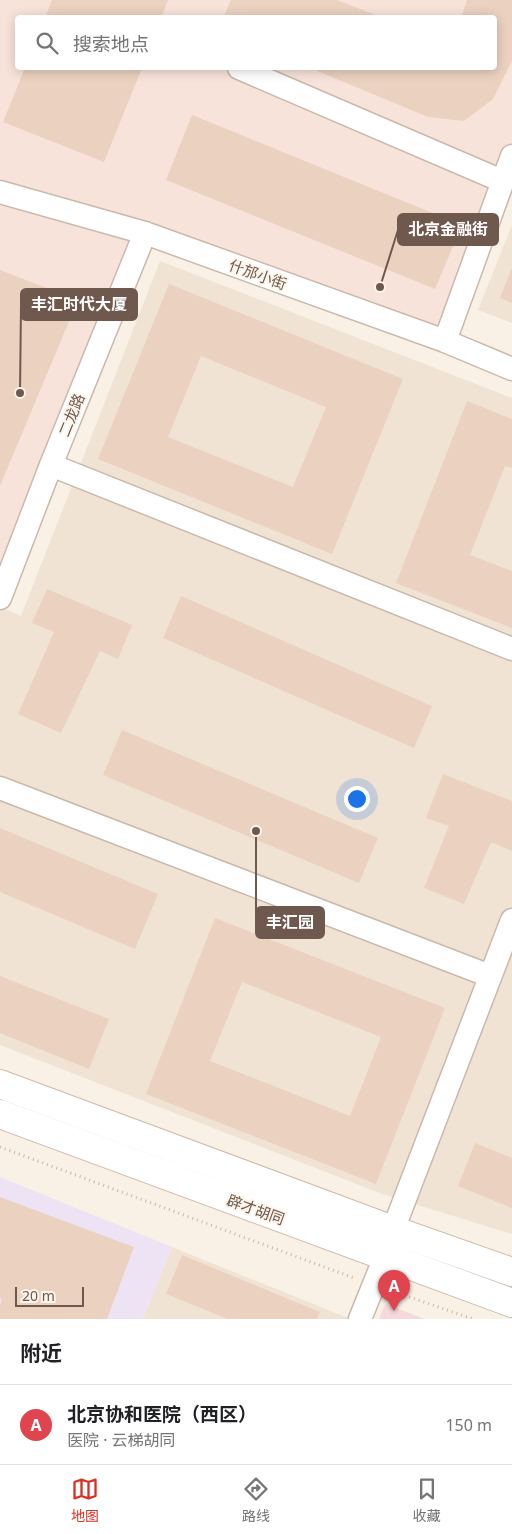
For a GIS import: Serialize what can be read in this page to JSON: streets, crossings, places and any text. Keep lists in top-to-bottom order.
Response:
{
  "streets": {
    "main road": ["辟才胡同"],
    "street": ["什邡小街", "二龙路"]
  },
  "crossings": [
    ["什邡小街", "二龙路"]
  ],
  "places": ["北京金融街", "丰汇时代大厦", "丰汇园"],
  "scale_bar": "20 m",
  "page": {
    "search": "搜索地点",
    "pins": "A",
    "scale": "20 m",
    "heading": "附近",
    "list": [
      {
        "mark": "A",
        "name": "北京协和医院（西区）",
        "note": "医院 · 云梯胡同",
        "value": "150 m"
      }
    ],
    "nav": ["地图", "路线", "收藏"]
  }
}
